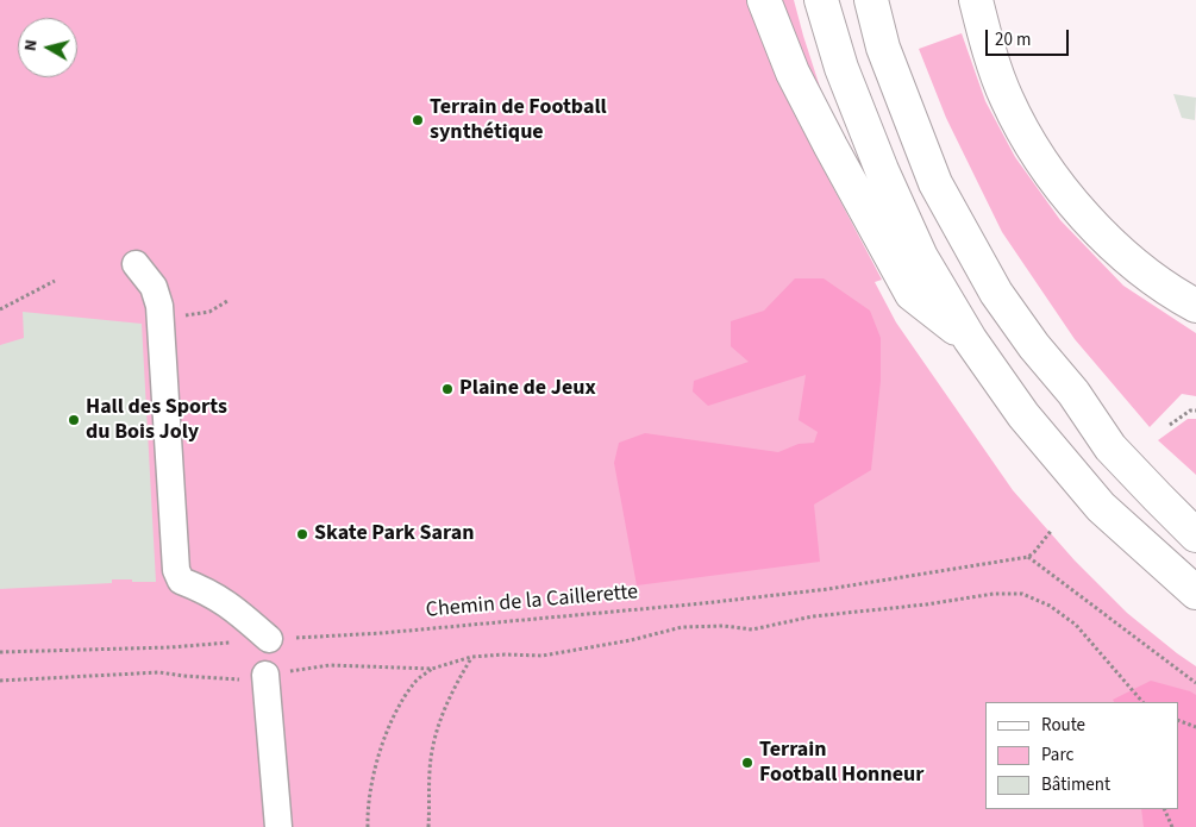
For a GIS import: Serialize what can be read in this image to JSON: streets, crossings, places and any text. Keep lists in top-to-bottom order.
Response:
{
  "streets": {
    "path": ["Chemin de la Caillerette"]
  },
  "places": [
    "Terrain de Football synthétique",
    "Plaine de Jeux",
    "Hall des Sports du Bois Joly",
    "Skate Park Saran",
    "Terrain Football Honneur"
  ],
  "legend": ["Route", "Parc", "Bâtiment"],
  "scale_bar": "20 m",
  "north": "left"
}
